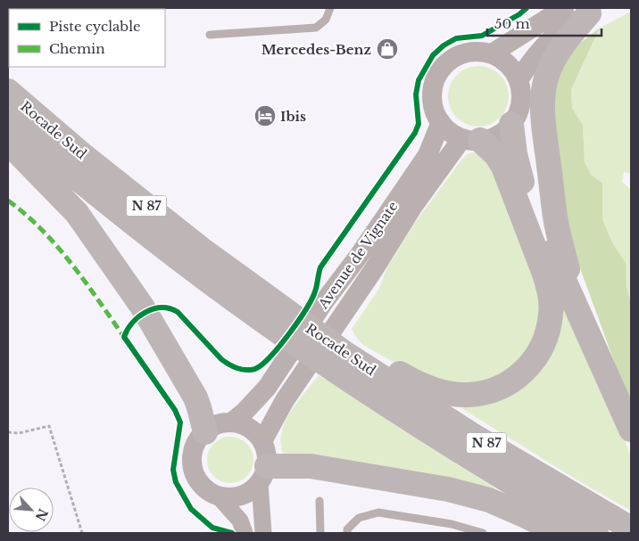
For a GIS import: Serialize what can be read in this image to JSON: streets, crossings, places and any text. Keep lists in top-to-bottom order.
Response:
{
  "streets": {
    "highway": ["Rocade Sud", "N 87"],
    "street": ["Avenue de Vignate"]
  },
  "places": {
    "shop": ["Mercedes-Benz"],
    "hotel": ["Ibis"]
  },
  "legend": ["Piste cyclable", "Chemin"],
  "scale_bar": "50 m",
  "north": "bottom right"
}
